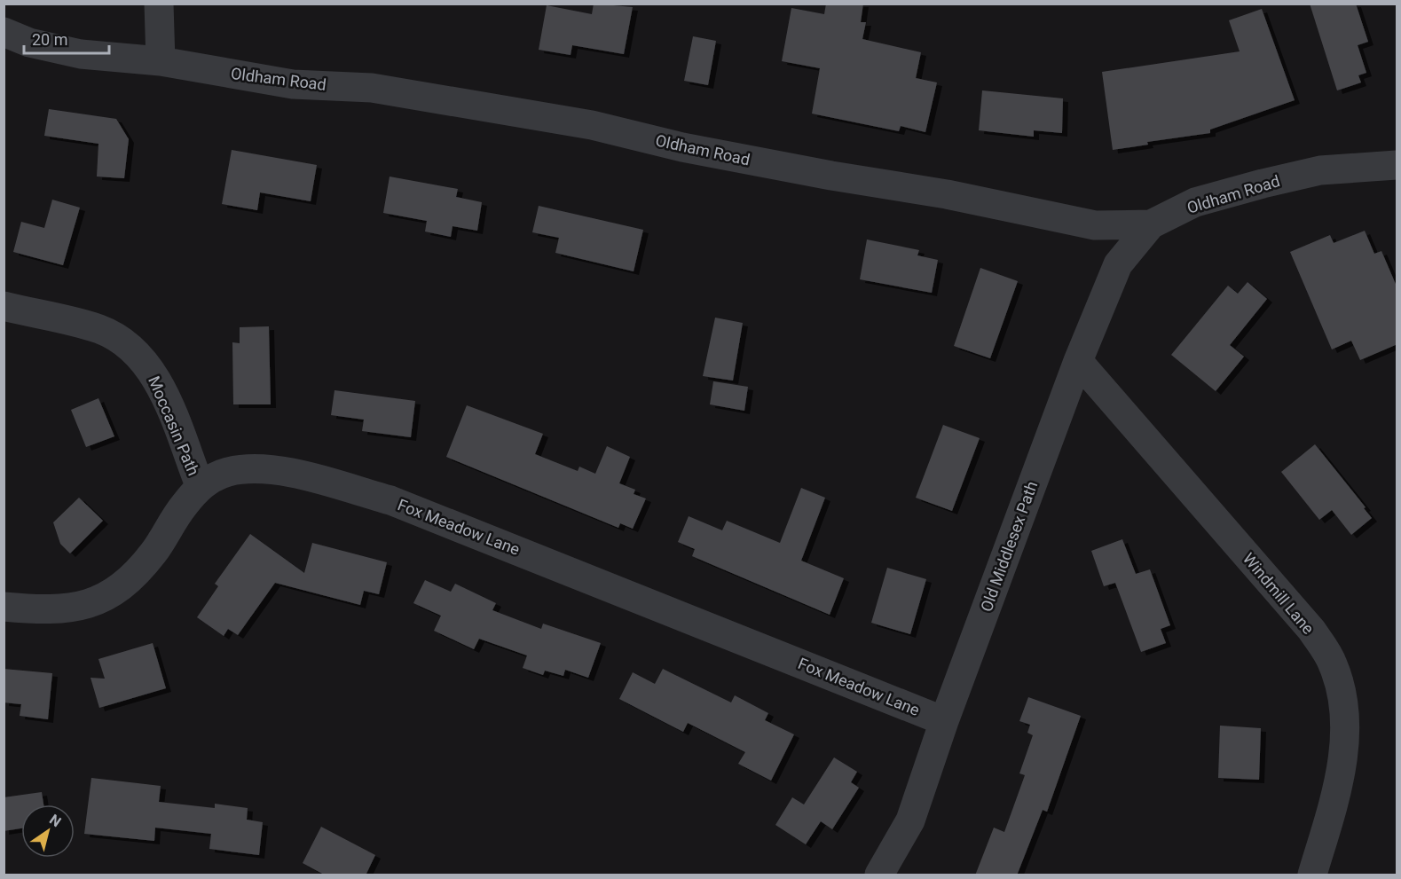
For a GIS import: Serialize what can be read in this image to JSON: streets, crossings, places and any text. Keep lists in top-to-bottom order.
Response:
{
  "streets": {
    "street": [
      "Oldham Road",
      "Moccasin Path",
      "Fox Meadow Lane",
      "Old Middlesex Path",
      "Windmill Lane"
    ]
  },
  "crossings": [
    ["Oldham Road", "Old Middlesex Path"],
    ["Moccasin Path", "Fox Meadow Lane"],
    ["Fox Meadow Lane", "Old Middlesex Path"],
    ["Old Middlesex Path", "Windmill Lane"]
  ],
  "scale_bar": "20 m",
  "north": "top right"
}
